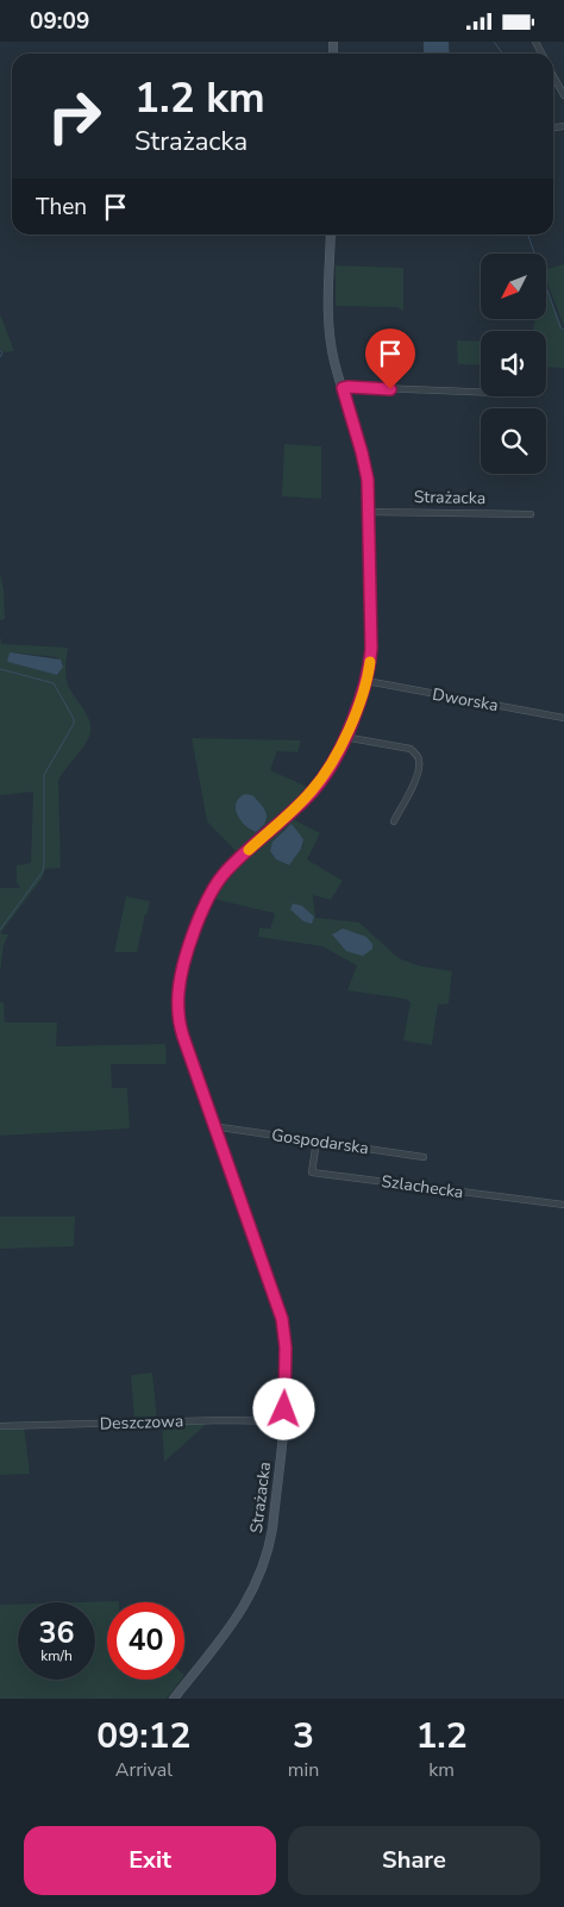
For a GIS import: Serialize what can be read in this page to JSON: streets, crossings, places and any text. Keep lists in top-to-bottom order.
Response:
{
  "streets": {
    "street": [
      "Strażacka",
      "Dworska",
      "Gospodarska",
      "Szlachecka",
      "Deszczowa"
    ]
  },
  "crossings": [
    ["Strażacka", "Dworska"],
    ["Strażacka", "Gospodarska"],
    ["Strażacka", "Deszczowa"],
    ["Gospodarska", "Szlachecka"]
  ],
  "north": "bottom left",
  "page": {
    "status": "09:09",
    "turn": ["1.2 km", "Strażacka"],
    "then": "Then",
    "speed": "36 km/h",
    "limit": "40",
    "eta": [
      "09:12",
      "Arrival",
      "3",
      "min",
      "1.2",
      "km"
    ],
    "buttons": ["Exit", "Share"]
  }
}
